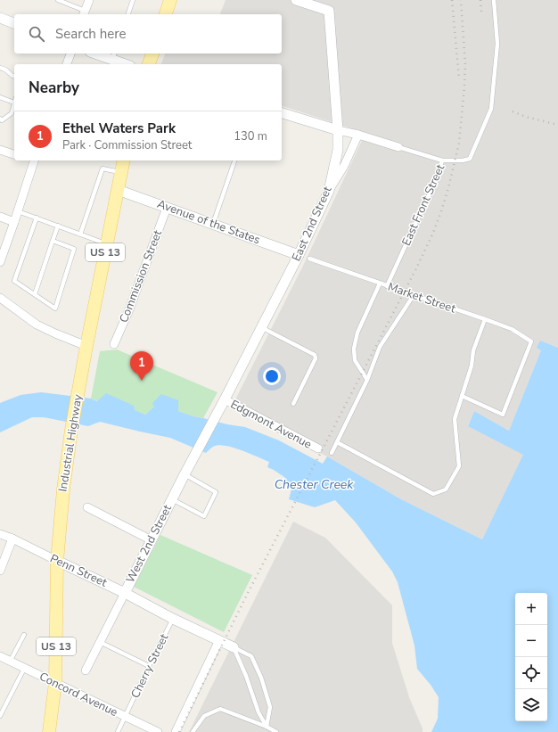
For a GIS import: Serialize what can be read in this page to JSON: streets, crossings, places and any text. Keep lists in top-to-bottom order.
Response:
{
  "streets": {
    "main road": ["US 13", "Industrial Highway"],
    "street": [
      "Avenue of the States",
      "East 2nd Street",
      "Commission Street",
      "Edgmont Avenue",
      "West 2nd Street",
      "Penn Street",
      "Concord Avenue"
    ],
    "lane": ["East Front Street", "Market Street", "Cherry Street"]
  },
  "crossings": [
    ["East Front Street", "Market Street"],
    ["Avenue of the States", "East 2nd Street"],
    ["Avenue of the States", "Commission Street"],
    ["Avenue of the States", "Industrial Highway"],
    ["East 2nd Street", "Edgmont Avenue"],
    ["East 2nd Street", "West 2nd Street"],
    ["Industrial Highway", "Penn Street"],
    ["Industrial Highway", "Concord Avenue"],
    ["West 2nd Street", "Penn Street"],
    ["Penn Street", "Cherry Street"],
    ["Cherry Street", "Concord Avenue"]
  ],
  "water": ["Chester Creek"],
  "page": {
    "search": "Search here",
    "heading": "Nearby",
    "list": [
      {
        "mark": "1",
        "name": "Ethel Waters Park",
        "note": "Park · Commission Street",
        "value": "130 m"
      }
    ],
    "pins": "1",
    "map_buttons": ["+", "−"]
  }
}
